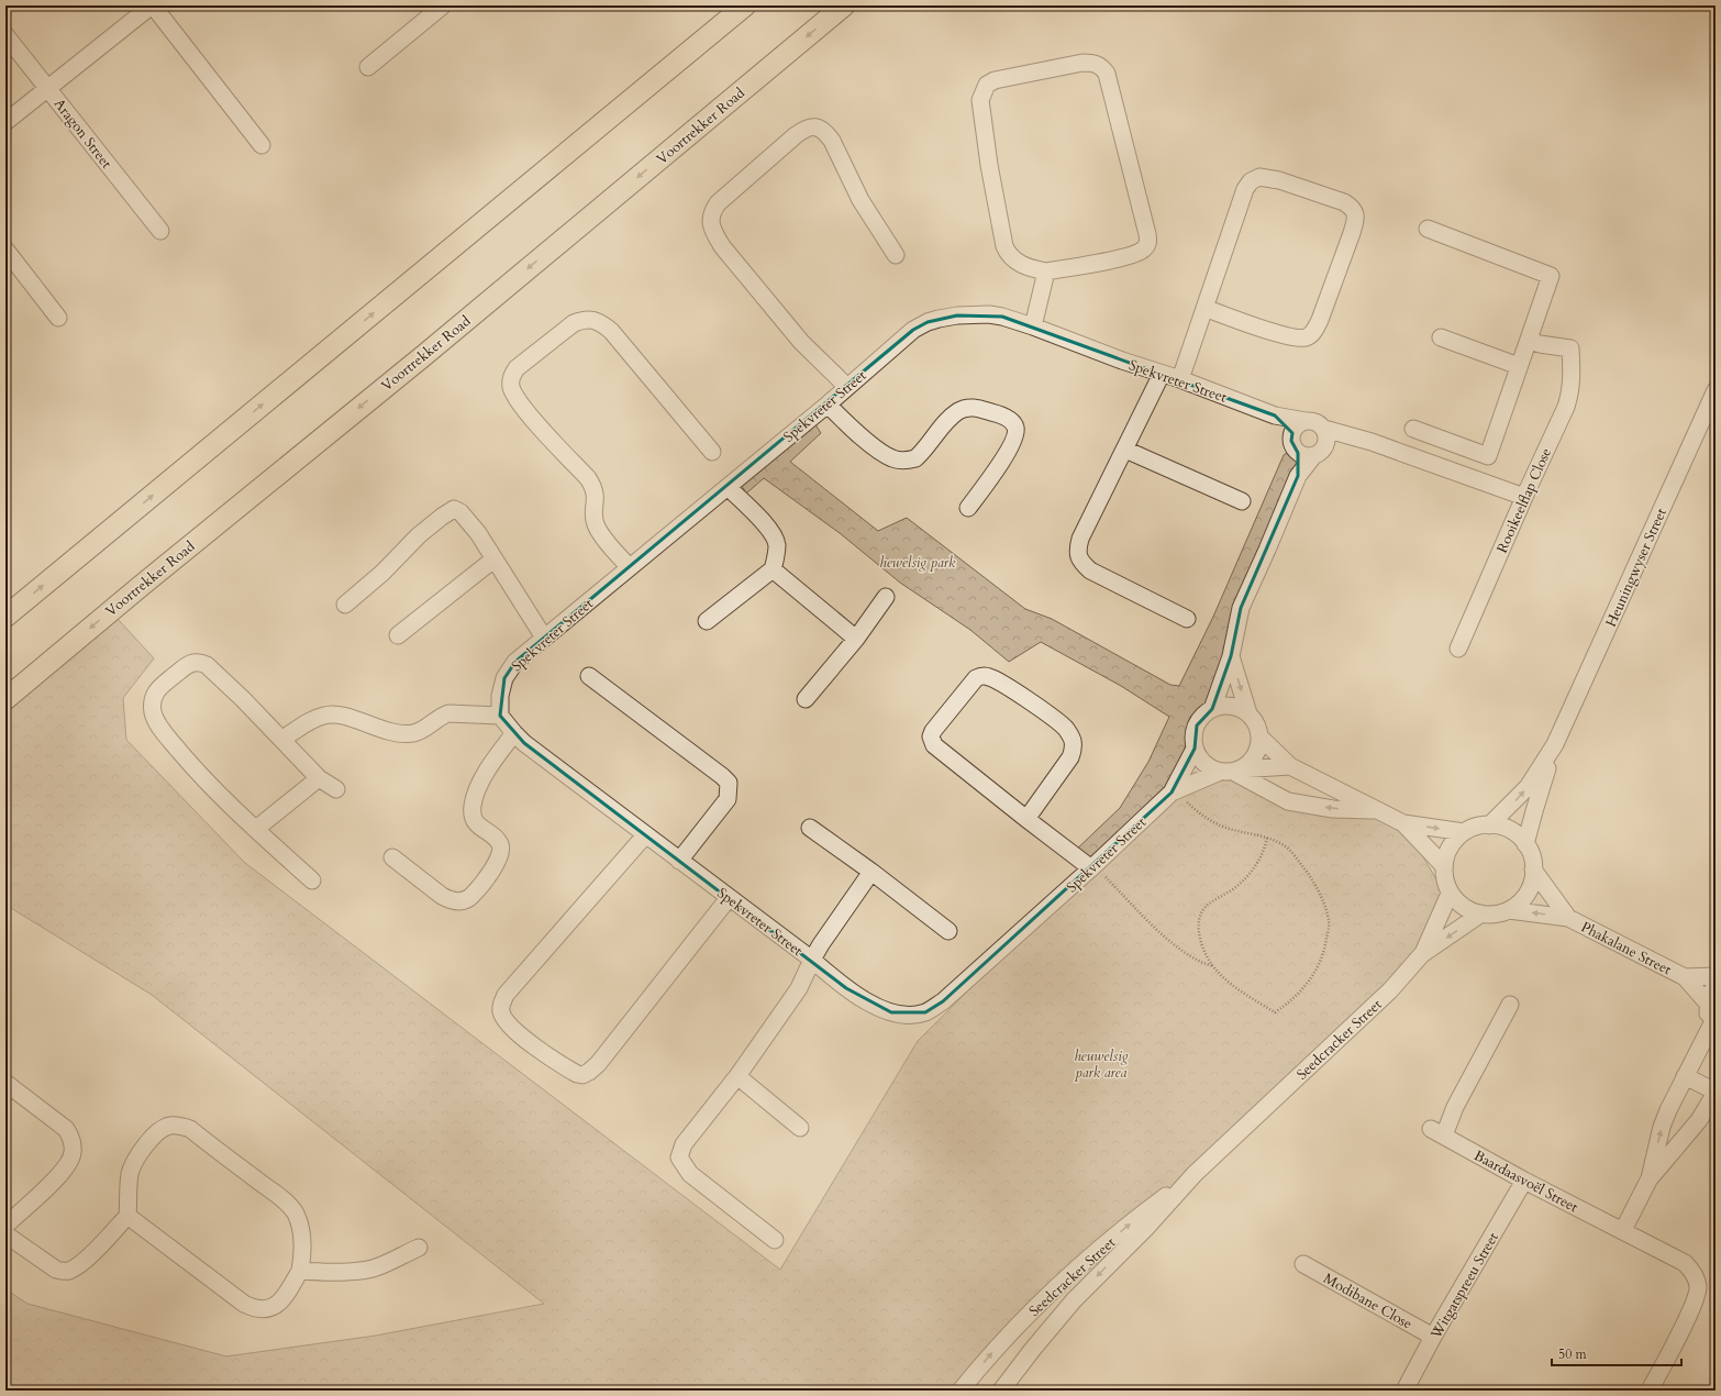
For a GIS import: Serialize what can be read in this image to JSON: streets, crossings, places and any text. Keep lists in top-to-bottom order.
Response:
{
  "streets": {
    "main road": ["Voortrekker Road"],
    "street": [
      "Aragon Street",
      "Spekvreter Street",
      "Rooikeelflap Close",
      "Heuningwyser Street",
      "Phakalane Street",
      "Seedcracker Street",
      "Baardaasvoël Street",
      "Witgatspreeu Street",
      "Modibane Close"
    ]
  },
  "crossings": [
    ["Heuningwyser Street", "Phakalane Street"],
    ["Heuningwyser Street", "Seedcracker Street"],
    ["Phakalane Street", "Seedcracker Street"],
    ["Baardaasvoël Street", "Witgatspreeu Street"],
    ["Witgatspreeu Street", "Modibane Close"]
  ],
  "parks": ["hewelsig park", "heuwelsig park area"],
  "scale_bar": "50 m"
}
